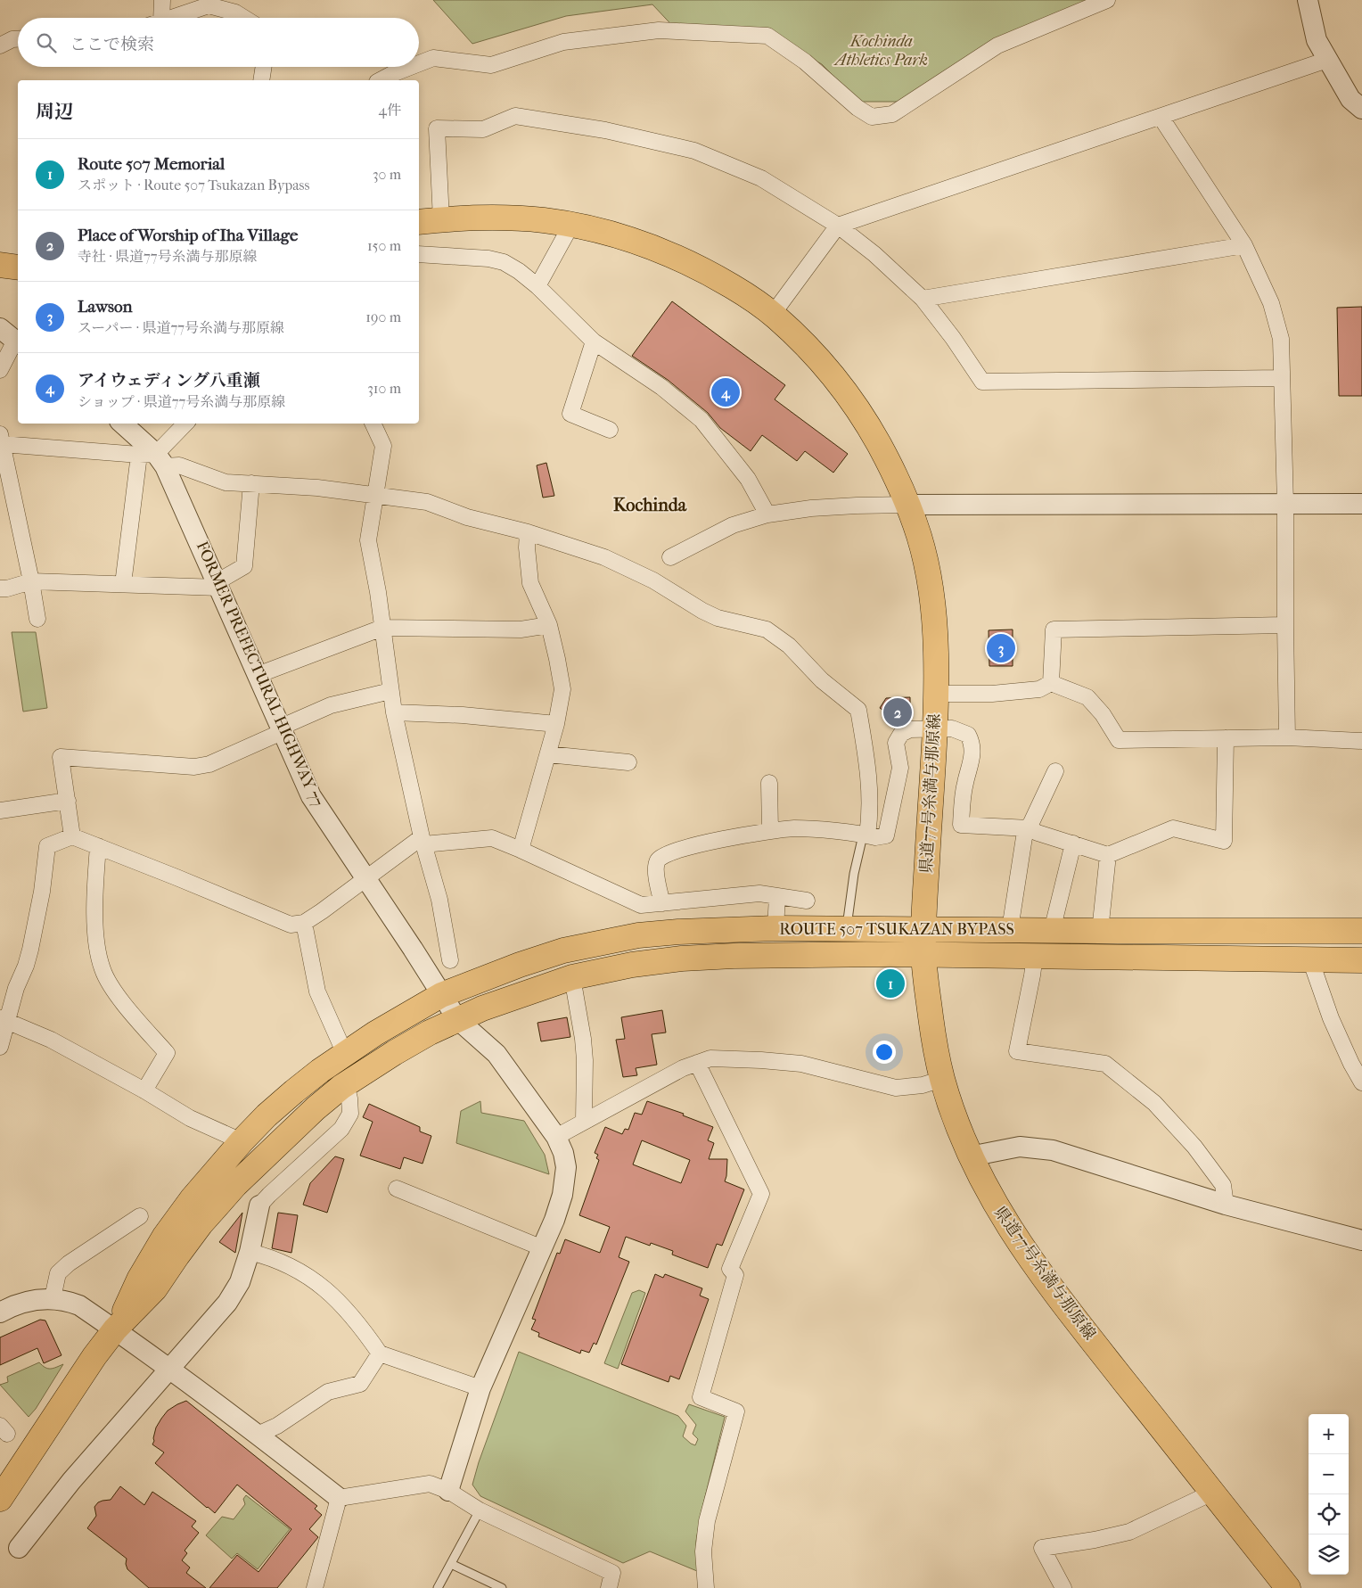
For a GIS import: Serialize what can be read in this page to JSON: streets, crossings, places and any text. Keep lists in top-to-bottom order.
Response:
{
  "streets": {
    "main road": ["県道77号糸満与那原線", "ROUTE 507 TSUKAZAN BYPASS"],
    "street": ["FORMER PREFECTURAL HIGHWAY 77"]
  },
  "crossings": [
    ["FORMER PREFECTURAL HIGHWAY 77", "ROUTE 507 TSUKAZAN BYPASS"],
    ["県道77号糸満与那原線", "ROUTE 507 TSUKAZAN BYPASS"]
  ],
  "districts": ["Kochinda"],
  "parks": ["Kochinda Athletics Park"],
  "page": {
    "search": "ここで検索",
    "heading": ["周辺", "4件"],
    "list": [
      {
        "mark": "1",
        "name": "Route 507 Memorial",
        "note": "スポット · Route 507 Tsukazan Bypass",
        "value": "30 m"
      },
      {
        "mark": "2",
        "name": "Place of Worship of Iha Village",
        "note": "寺社 · 県道77号糸満与那原線",
        "value": "150 m"
      },
      {
        "mark": "3",
        "name": "Lawson",
        "note": "スーパー · 県道77号糸満与那原線",
        "value": "190 m"
      },
      {
        "mark": "4",
        "name": "アイウェディング八重瀬",
        "note": "ショップ · 県道77号糸満与那原線",
        "value": "310 m"
      }
    ],
    "pins": [
      "4",
      "3",
      "2",
      "1"
    ],
    "map_buttons": ["+", "−"]
  }
}
